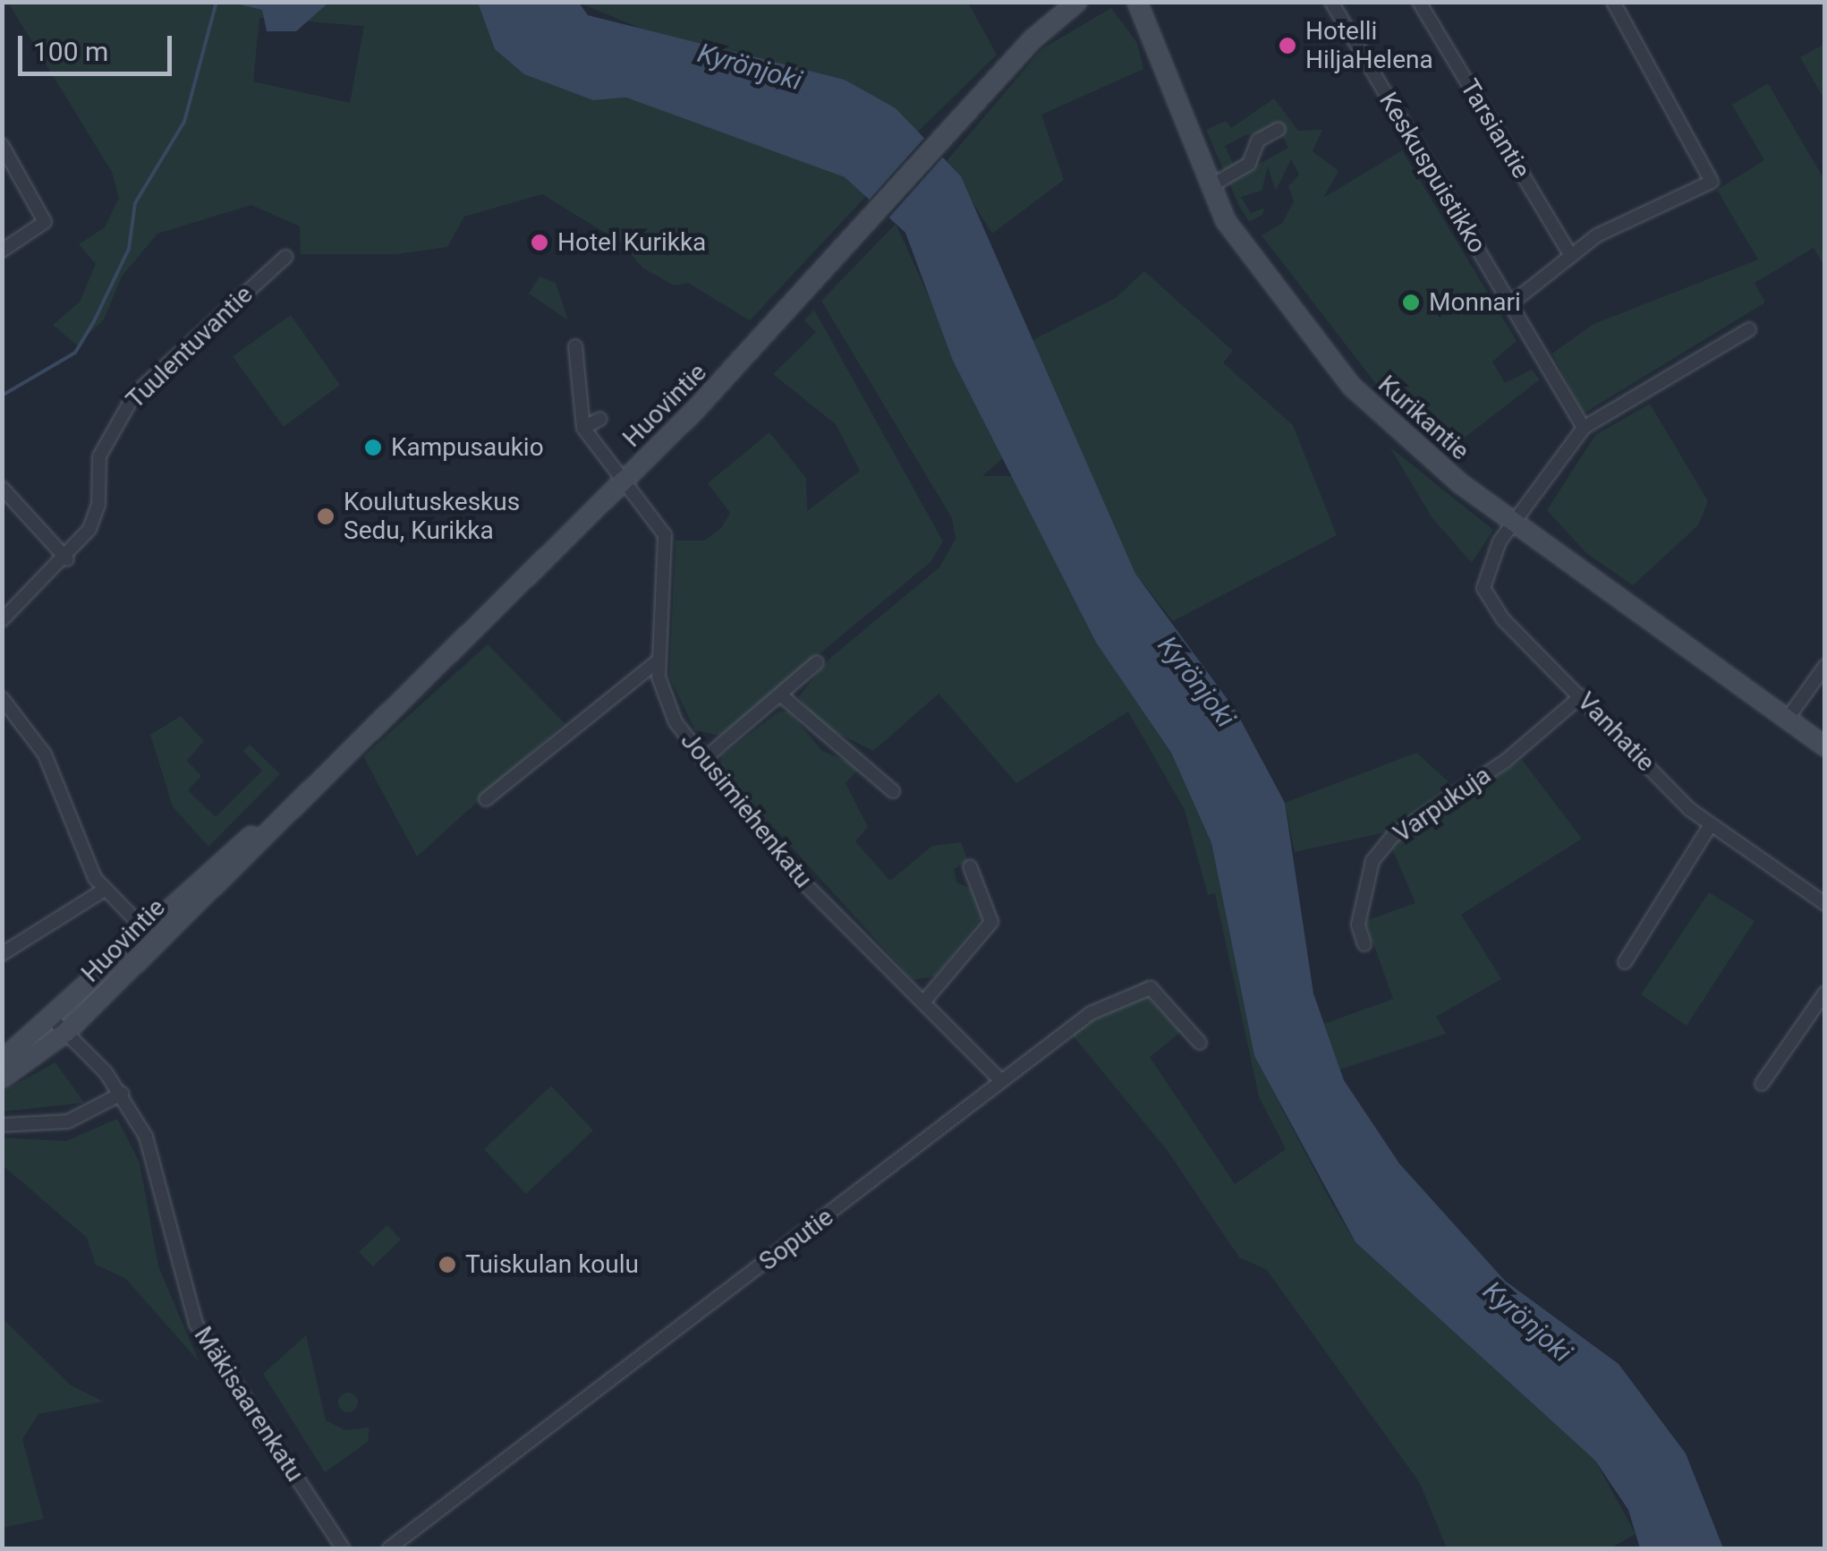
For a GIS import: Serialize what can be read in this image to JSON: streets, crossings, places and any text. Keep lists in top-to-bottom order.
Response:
{
  "streets": {
    "main road": ["Huovintie", "Kurikantie"],
    "street": [
      "Tarsiantie",
      "Keskuspuistikko",
      "Tuulentuvantie",
      "Vanhatie",
      "Varpukuja",
      "Jousimiehenkatu",
      "Soputie",
      "Mäkisaarenkatu"
    ]
  },
  "crossings": [
    ["Huovintie", "Jousimiehenkatu"],
    ["Huovintie", "Mäkisaarenkatu"],
    ["Kurikantie", "Vanhatie"],
    ["Vanhatie", "Varpukuja"],
    ["Jousimiehenkatu", "Soputie"]
  ],
  "water": ["Kyrönjoki"],
  "places": [
    "Hotelli HiljaHelena",
    "Hotel Kurikka",
    "Monnari",
    "Kampusaukio",
    "Koulutuskeskus Sedu, Kurikka",
    "Tuiskulan koulu"
  ],
  "scale_bar": "100 m"
}
